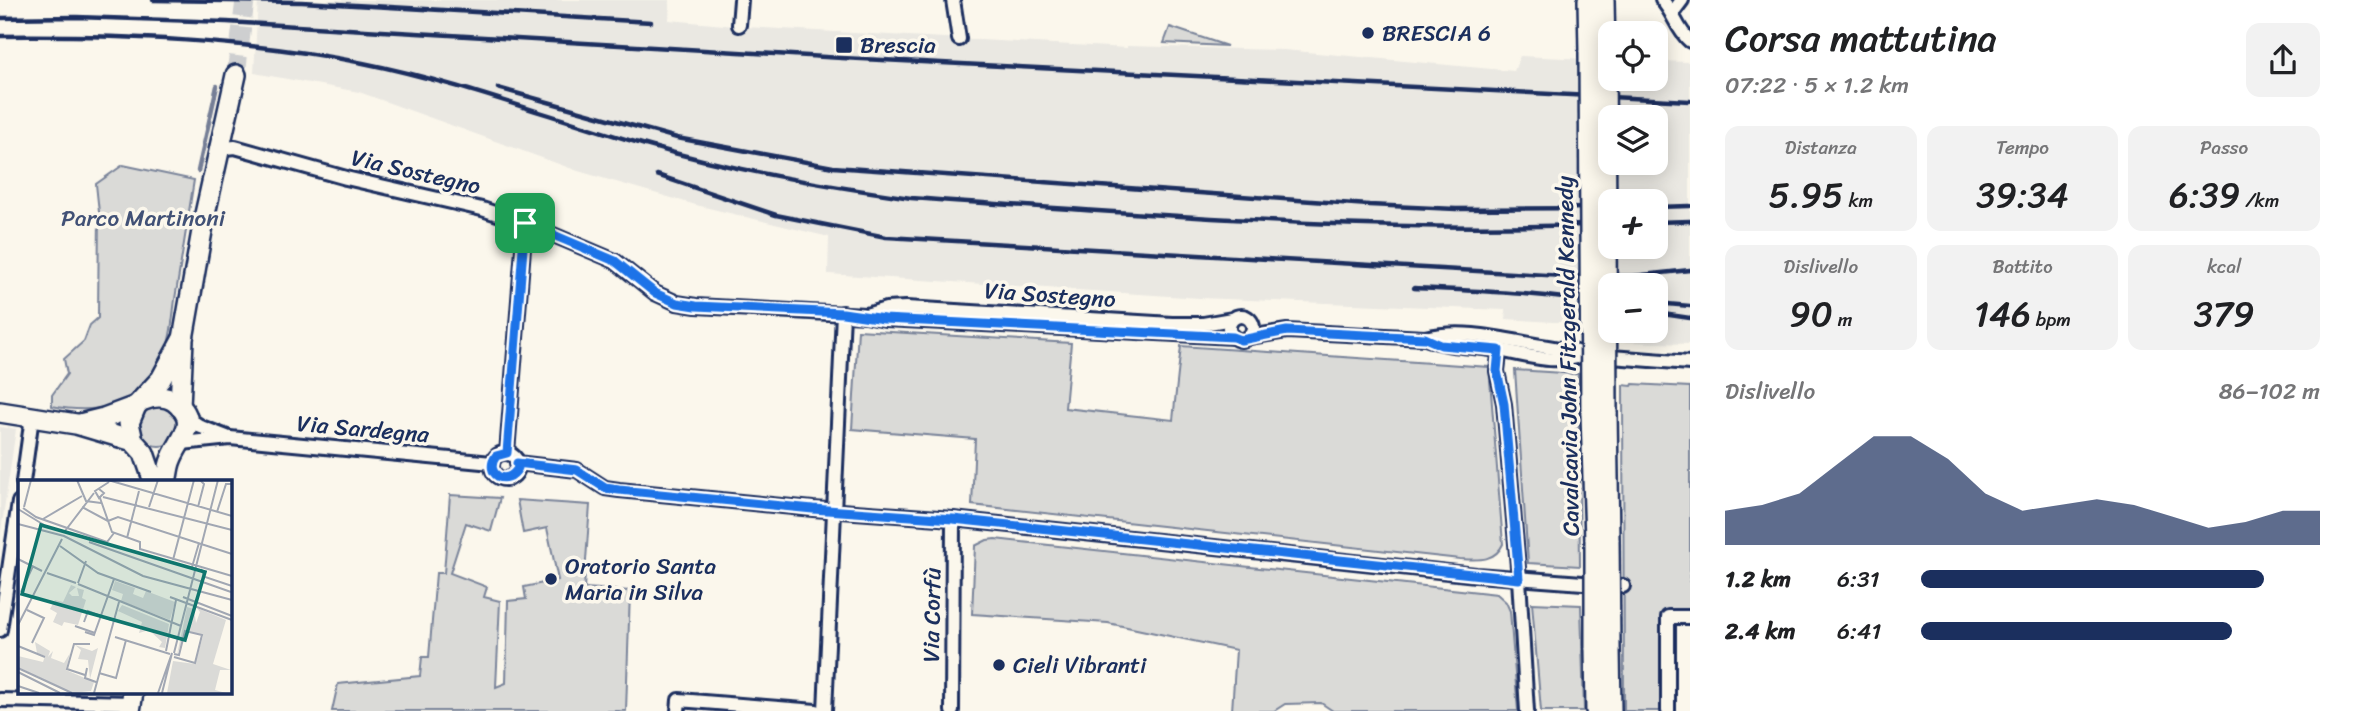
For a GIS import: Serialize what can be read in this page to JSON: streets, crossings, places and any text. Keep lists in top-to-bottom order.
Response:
{
  "streets": {
    "street": [
      "Via Sostegno",
      "Cavalcavia John Fitzgerald Kennedy",
      "Via Sardegna",
      "Via Corfù"
    ]
  },
  "crossings": [
    ["Via Sardegna", "Via Corfù"]
  ],
  "parks": ["Parco Martinoni"],
  "places": {
    "other": ["BRESCIA 6", "Oratorio Santa Maria in Silva", "Cieli Vibranti"],
    "transit": ["Brescia"]
  },
  "page": {
    "heading": ["Corsa mattutina", "07:22 · 5 × 1.2 km"],
    "map_buttons": ["+", "−"],
    "stats": [
      ["Distanza", "5.95 km"],
      ["Tempo", "39:34"],
      ["Passo", "6:39 /km"],
      ["Dislivello", "90 m"],
      ["Battito", "146 bpm"],
      ["kcal", "379"]
    ],
    "chart": ["Dislivello", "86–102 m"],
    "list": [
      {
        "name": "1.2 km",
        "note": "6:31"
      },
      {
        "name": "2.4 km",
        "note": "6:41"
      }
    ]
  }
}
